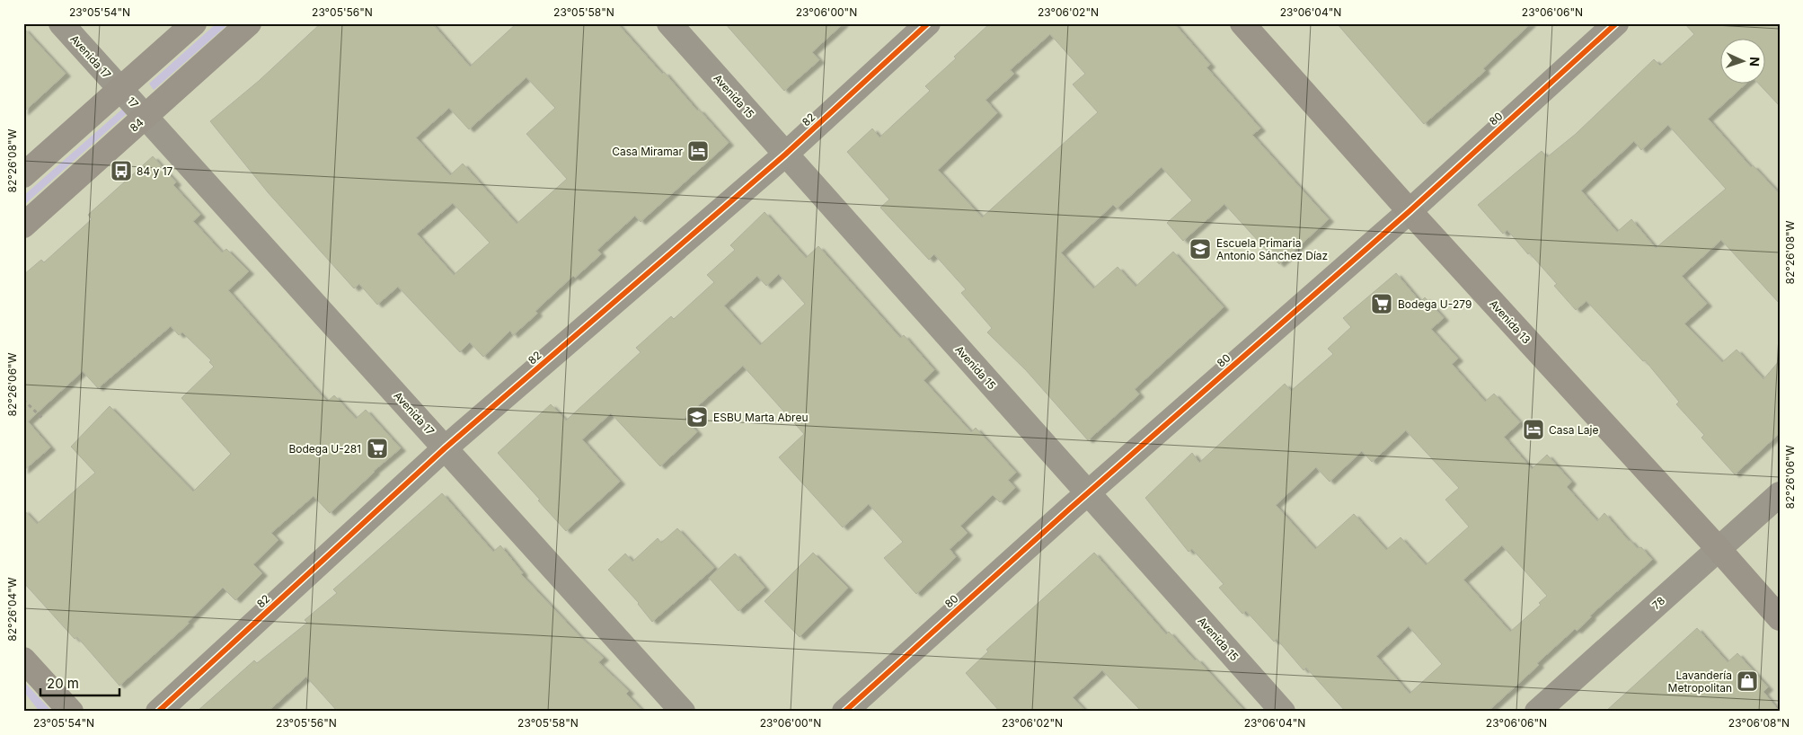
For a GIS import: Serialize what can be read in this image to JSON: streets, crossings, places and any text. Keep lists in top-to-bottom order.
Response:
{
  "streets": {
    "street": [
      "Avenida 17",
      "Avenida 15",
      "17",
      "80",
      "82",
      "84",
      "Avenida 13",
      "78"
    ]
  },
  "crossings": [
    ["Avenida 17", "17"],
    ["Avenida 17", "82"],
    ["Avenida 17", "84"],
    ["Avenida 15", "80"],
    ["Avenida 15", "82"],
    ["17", "84"],
    ["80", "Avenida 13"],
    ["Avenida 13", "78"]
  ],
  "places": {
    "hotel": ["Casa Miramar", "Casa Laje"],
    "bus stop": ["84 y 17"],
    "school or university": ["Escuela Primaria Antonio Sánchez Díaz", "ESBU Marta Abreu"],
    "supermarket": ["Bodega U-279", "Bodega U-281"],
    "shop": ["Lavandería Metropolitan"]
  },
  "scale_bar": "20 m",
  "north": "right",
  "coordinates": [
    "23°05'54\"N",
    "23°05'56\"N",
    "23°05'58\"N",
    "23°06'00\"N",
    "23°06'02\"N",
    "23°06'04\"N",
    "23°06'06\"N",
    "82°26'08\"W",
    "82°26'06\"W",
    "82°26'04\"W",
    "23°06'08\"N"
  ]
}
